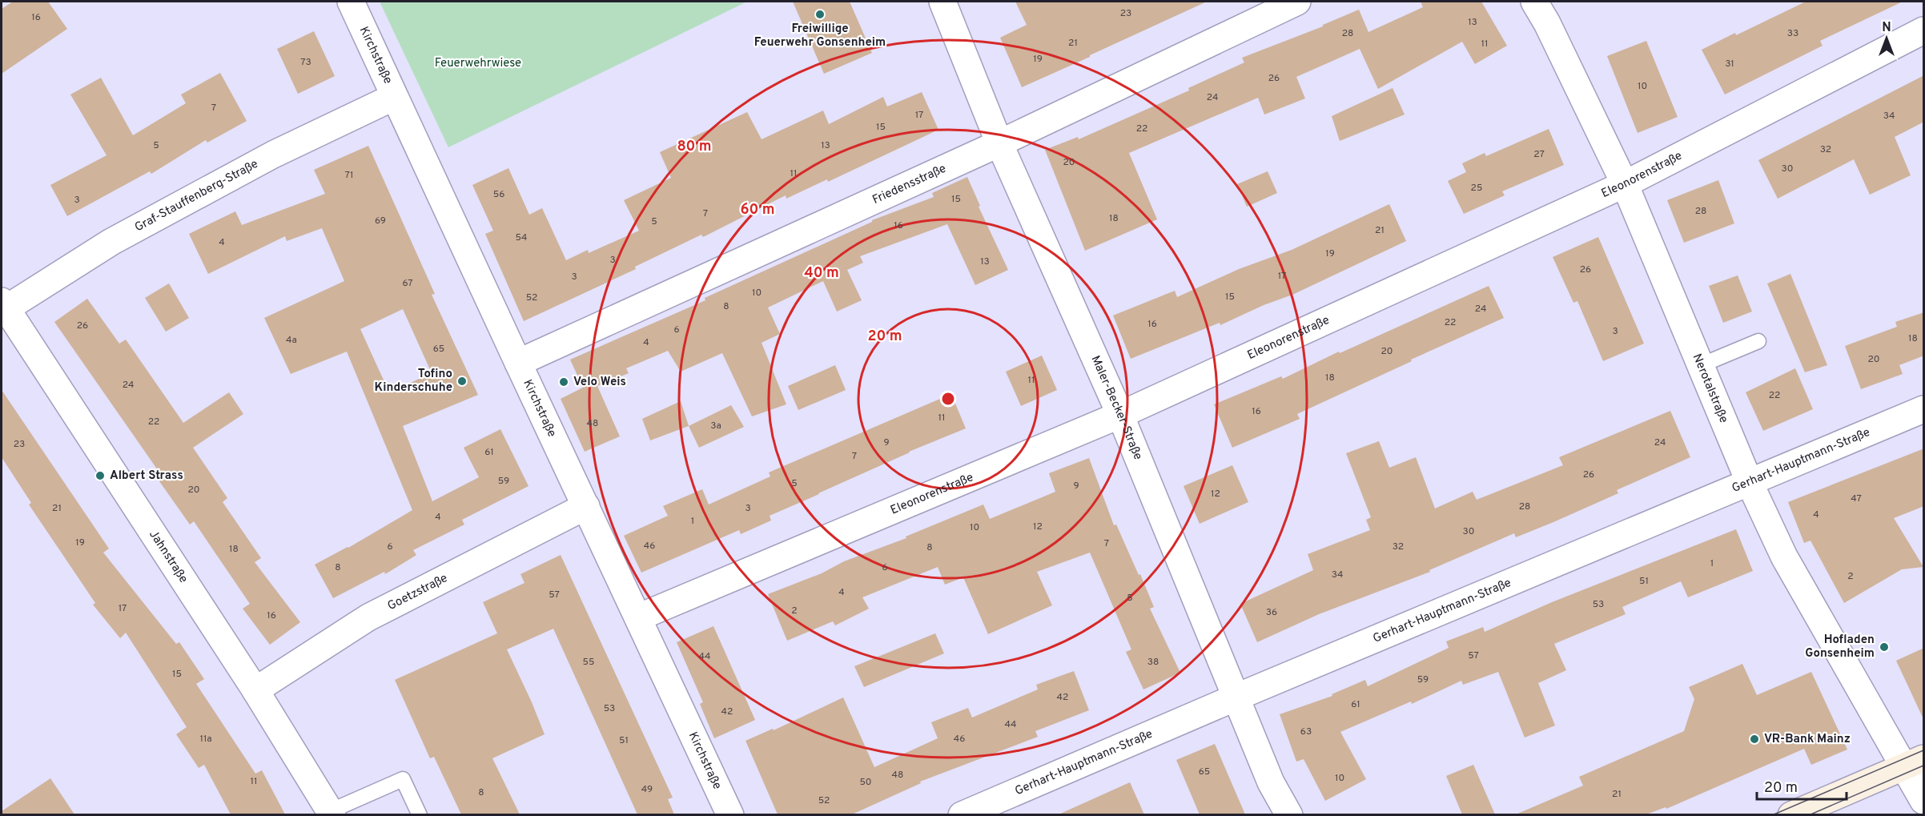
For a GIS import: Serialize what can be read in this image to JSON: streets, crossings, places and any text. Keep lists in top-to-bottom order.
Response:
{
  "streets": {
    "street": [
      "Kirchstraße",
      "Eleonorenstraße",
      "Friedensstraße",
      "Graf-Stauffenberg-Straße",
      "Nerotalstraße",
      "Maler-Becker-Straße",
      "Gerhart-Hauptmann-Straße",
      "Jahnstraße",
      "Goetzstraße"
    ]
  },
  "crossings": [
    ["Kirchstraße", "Eleonorenstraße"],
    ["Kirchstraße", "Friedensstraße"],
    ["Kirchstraße", "Graf-Stauffenberg-Straße"],
    ["Kirchstraße", "Goetzstraße"],
    ["Eleonorenstraße", "Nerotalstraße"],
    ["Eleonorenstraße", "Maler-Becker-Straße"],
    ["Friedensstraße", "Maler-Becker-Straße"],
    ["Graf-Stauffenberg-Straße", "Jahnstraße"],
    ["Nerotalstraße", "Gerhart-Hauptmann-Straße"],
    ["Maler-Becker-Straße", "Gerhart-Hauptmann-Straße"],
    ["Jahnstraße", "Goetzstraße"]
  ],
  "parks": ["Feuerwehrwiese"],
  "places": [
    "Freiwillige Feuerwehr Gonsenheim",
    "Tofino Kinderschuhe",
    "Velo Weis",
    "Albert Strass",
    "Hofladen Gonsenheim",
    "VR-Bank Mainz"
  ],
  "house_numbers": [
    "23",
    "16",
    "13",
    "28",
    "33",
    "21",
    "11",
    "19",
    "73",
    "31",
    "26",
    "10",
    "24",
    "7",
    "17",
    "34",
    "15",
    "22",
    "5",
    "13",
    "32",
    "27",
    "20",
    "30",
    "11",
    "71",
    "25",
    "56",
    "15",
    "3",
    "28",
    "7",
    "18",
    "69",
    "5",
    "16",
    "21",
    "54",
    "4",
    "19",
    "3",
    "13",
    "26",
    "17",
    "3",
    "67",
    "10",
    "15",
    "52",
    "8",
    "24",
    "22",
    "16",
    "26",
    "6",
    "3",
    "18",
    "4a",
    "4",
    "65",
    "20",
    "20",
    "18",
    "11",
    "24",
    "22",
    "16",
    "11",
    "22",
    "48",
    "3a",
    "9",
    "24",
    "23",
    "61",
    "7",
    "26",
    "59",
    "5",
    "9",
    "20",
    "12",
    "47",
    "28",
    "21",
    "3",
    "4",
    "4",
    "1",
    "12",
    "10",
    "30",
    "19",
    "7",
    "46",
    "6",
    "32",
    "8",
    "18",
    "1",
    "8",
    "6",
    "34",
    "2",
    "51",
    "4",
    "57",
    "5",
    "53",
    "17",
    "2",
    "36",
    "16",
    "57",
    "44",
    "55",
    "38",
    "15",
    "59",
    "42",
    "61",
    "53",
    "42",
    "44",
    "63",
    "11a",
    "46",
    "51",
    "65",
    "48",
    "10",
    "11",
    "50",
    "49",
    "8",
    "21",
    "52"
  ],
  "scale_bar": "20 m",
  "north": "top",
  "rings": [
    "80 m",
    "60 m",
    "40 m",
    "20 m"
  ]
}
